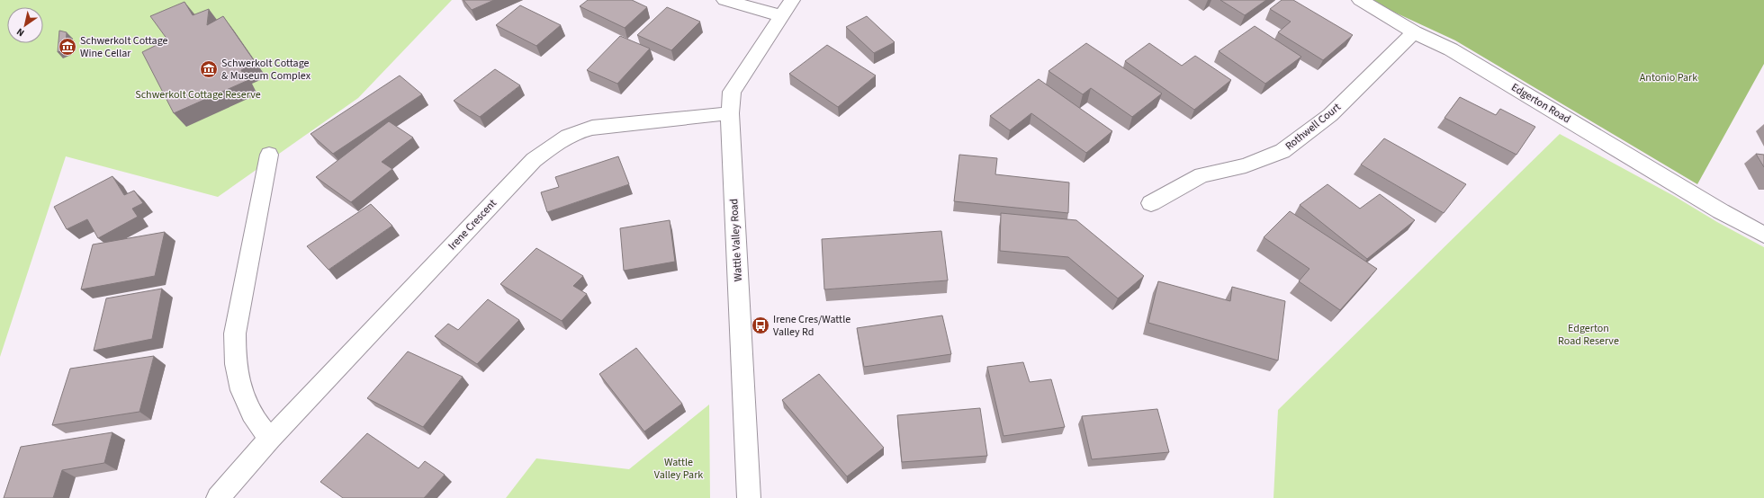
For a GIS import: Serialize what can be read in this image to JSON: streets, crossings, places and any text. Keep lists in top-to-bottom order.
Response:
{
  "streets": {
    "street": [
      "Edgerton Road",
      "Rothwell Court",
      "Irene Crescent",
      "Wattle Valley Road"
    ]
  },
  "crossings": [
    ["Edgerton Road", "Rothwell Court"],
    ["Irene Crescent", "Wattle Valley Road"]
  ],
  "parks": [
    "Antonio Park",
    "Schwerkolt Cottage Reserve",
    "Edgerton Road Reserve",
    "Wattle Valley Park"
  ],
  "places": {
    "museum": ["Schwerkolt Cottage Wine Cellar", "Schwerkolt Cottage & Museum Complex"],
    "bus stop": ["Irene Cres/Wattle Valley Rd"]
  },
  "north": "bottom left"
}
